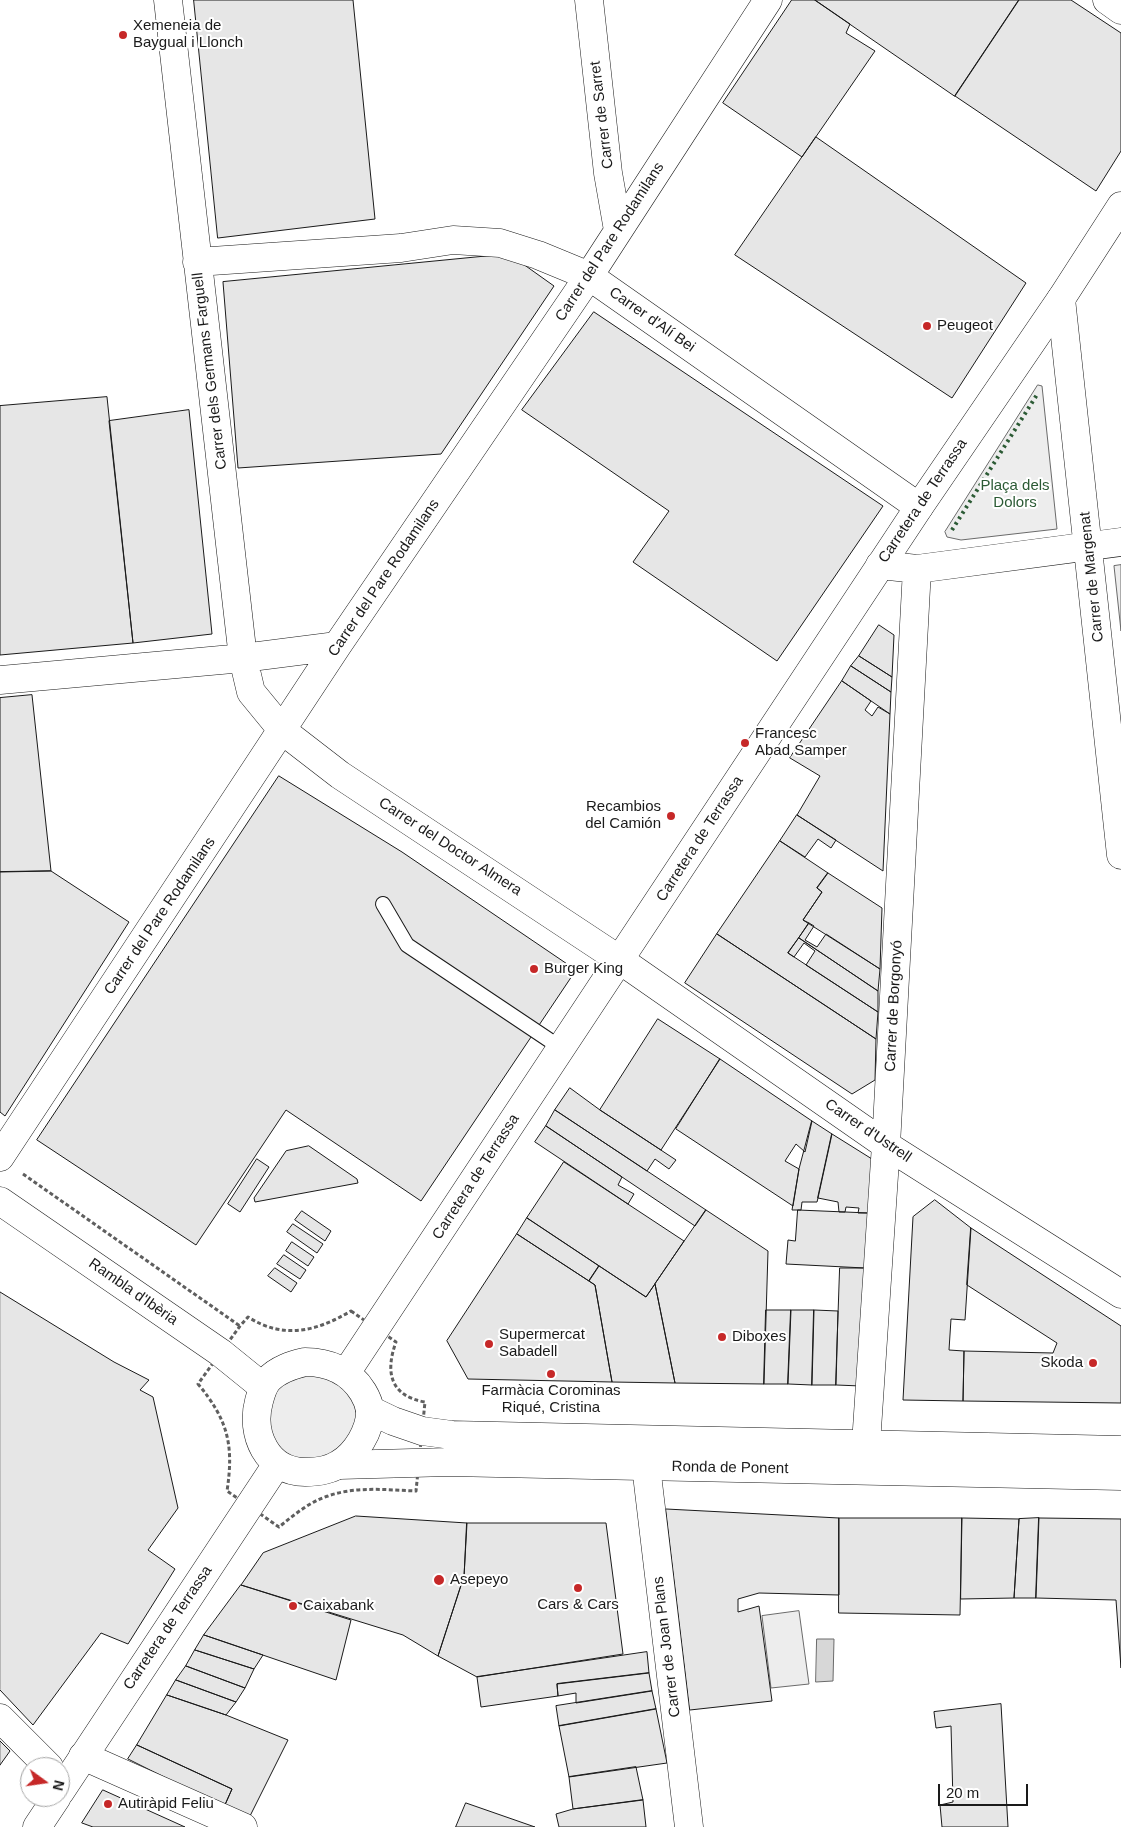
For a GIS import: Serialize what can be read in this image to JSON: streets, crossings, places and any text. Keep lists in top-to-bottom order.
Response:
{
  "streets": {
    "street": [
      "Carrer de Sarret",
      "Carrer del Pare Rodamilans",
      "Carrer d'Alí Bei",
      "Carrer dels Germans Farguell",
      "Carretera de Terrassa",
      "Carrer de Margenat",
      "Carrer del Doctor Almera",
      "Carrer de Borgonyó",
      "Carrer d'Ustrell",
      "Rambla d'Ibèria",
      "Ronda de Ponent",
      "Carrer de Joan Plans"
    ]
  },
  "crossings": [
    ["Carrer de Sarret", "Carrer del Pare Rodamilans"],
    ["Carrer del Pare Rodamilans", "Carrer d'Alí Bei"],
    ["Carrer del Pare Rodamilans", "Carrer dels Germans Farguell"],
    ["Carrer del Pare Rodamilans", "Carrer del Doctor Almera"],
    ["Carrer d'Alí Bei", "Carrer dels Germans Farguell"],
    ["Carrer d'Alí Bei", "Carretera de Terrassa"],
    ["Carrer dels Germans Farguell", "Carrer del Doctor Almera"],
    ["Carretera de Terrassa", "Carrer de Margenat"],
    ["Carretera de Terrassa", "Carrer del Doctor Almera"],
    ["Carretera de Terrassa", "Carrer d'Ustrell"],
    ["Carretera de Terrassa", "Rambla d'Ibèria"],
    ["Carretera de Terrassa", "Ronda de Ponent"],
    ["Carrer del Doctor Almera", "Carrer d'Ustrell"],
    ["Carrer de Borgonyó", "Carrer d'Ustrell"],
    ["Carrer de Borgonyó", "Ronda de Ponent"],
    ["Rambla d'Ibèria", "Ronda de Ponent"],
    ["Ronda de Ponent", "Carrer de Joan Plans"]
  ],
  "parks": ["Plaça dels Dolors"],
  "places": [
    "Xemeneia de Baygual i Llonch",
    "Peugeot",
    "Francesc Abad Samper",
    "Recambios del Camión",
    "Burger King",
    "Diboxes",
    "Supermercat Sabadell",
    "Skoda",
    "Farmàcia Corominas Riqué, Cristina",
    "Asepeyo",
    "Cars & Cars",
    "Caixabank",
    "Autiràpid Feliu"
  ],
  "scale_bar": "20 m",
  "north": "right"
}
